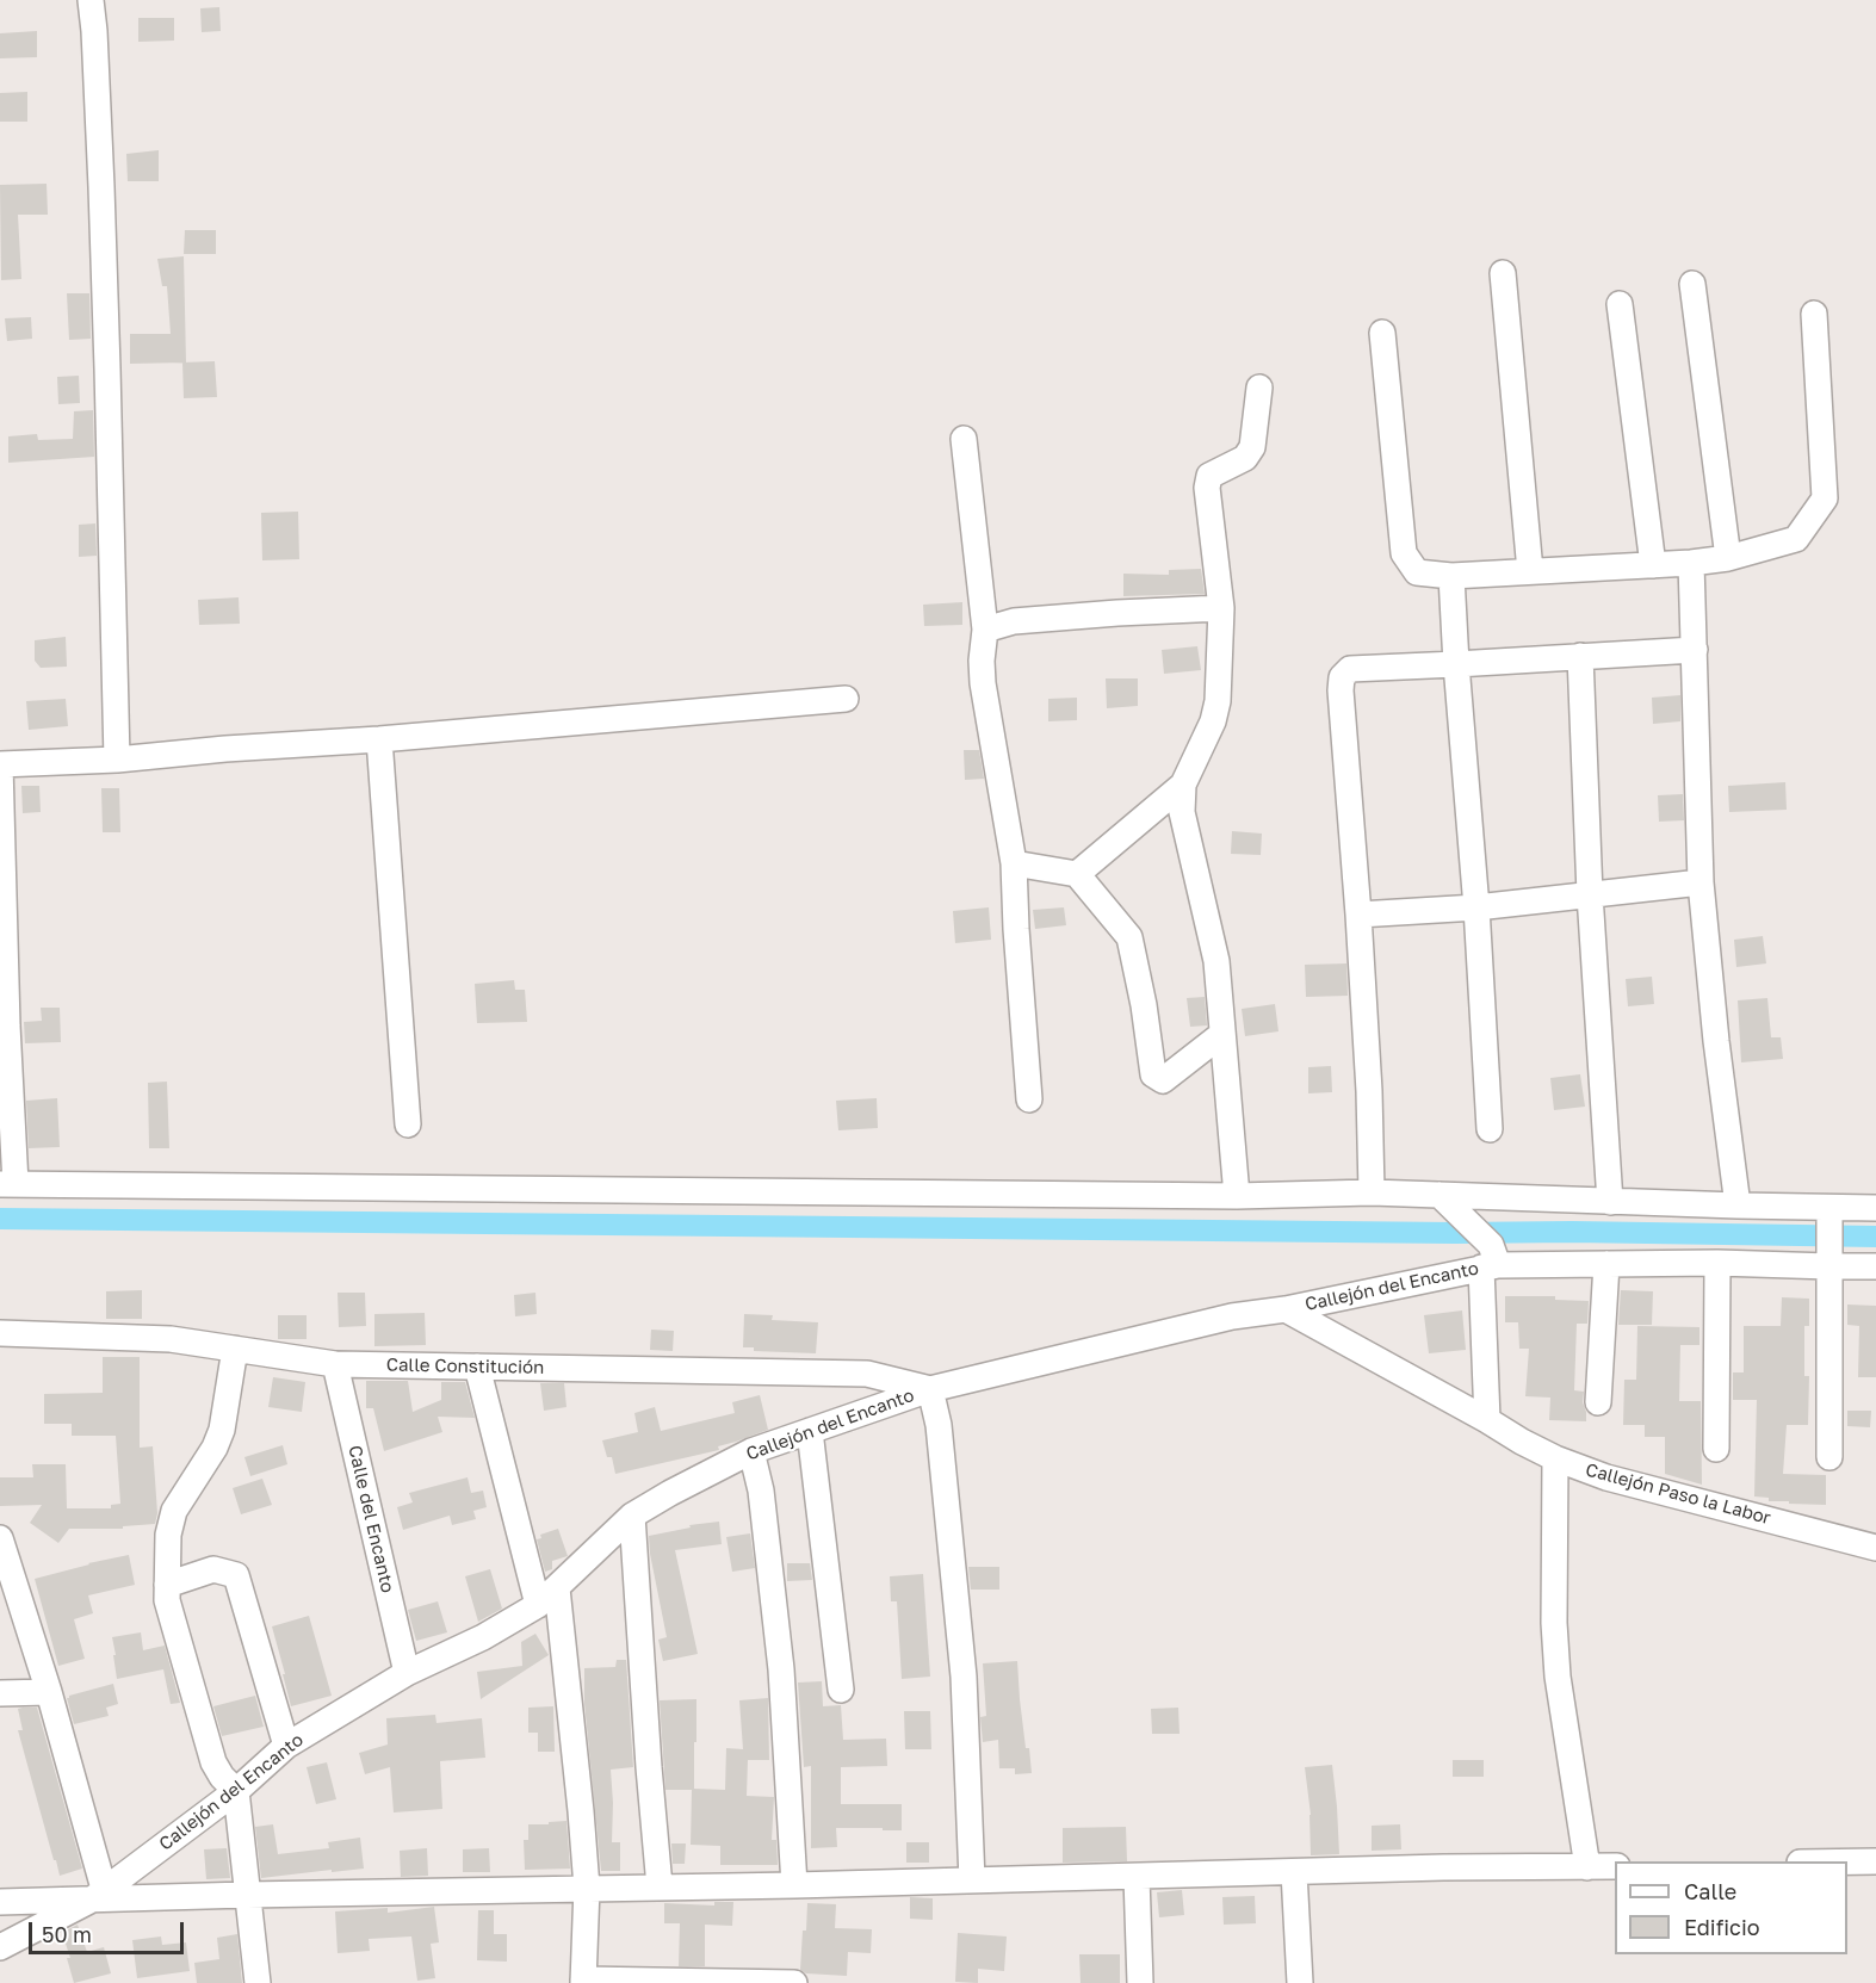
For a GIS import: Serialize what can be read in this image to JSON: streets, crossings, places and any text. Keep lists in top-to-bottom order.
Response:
{
  "streets": {
    "street": [
      "Callejón del Encanto",
      "Calle Constitución",
      "Callejón Paso la Labor",
      "Calle del Encanto"
    ]
  },
  "crossings": [
    ["Callejón del Encanto", "Calle Constitución"],
    ["Callejón del Encanto", "Callejón Paso la Labor"],
    ["Callejón del Encanto", "Calle del Encanto"],
    ["Calle Constitución", "Calle del Encanto"]
  ],
  "legend": ["Calle", "Edificio"],
  "scale_bar": "50 m"
}
